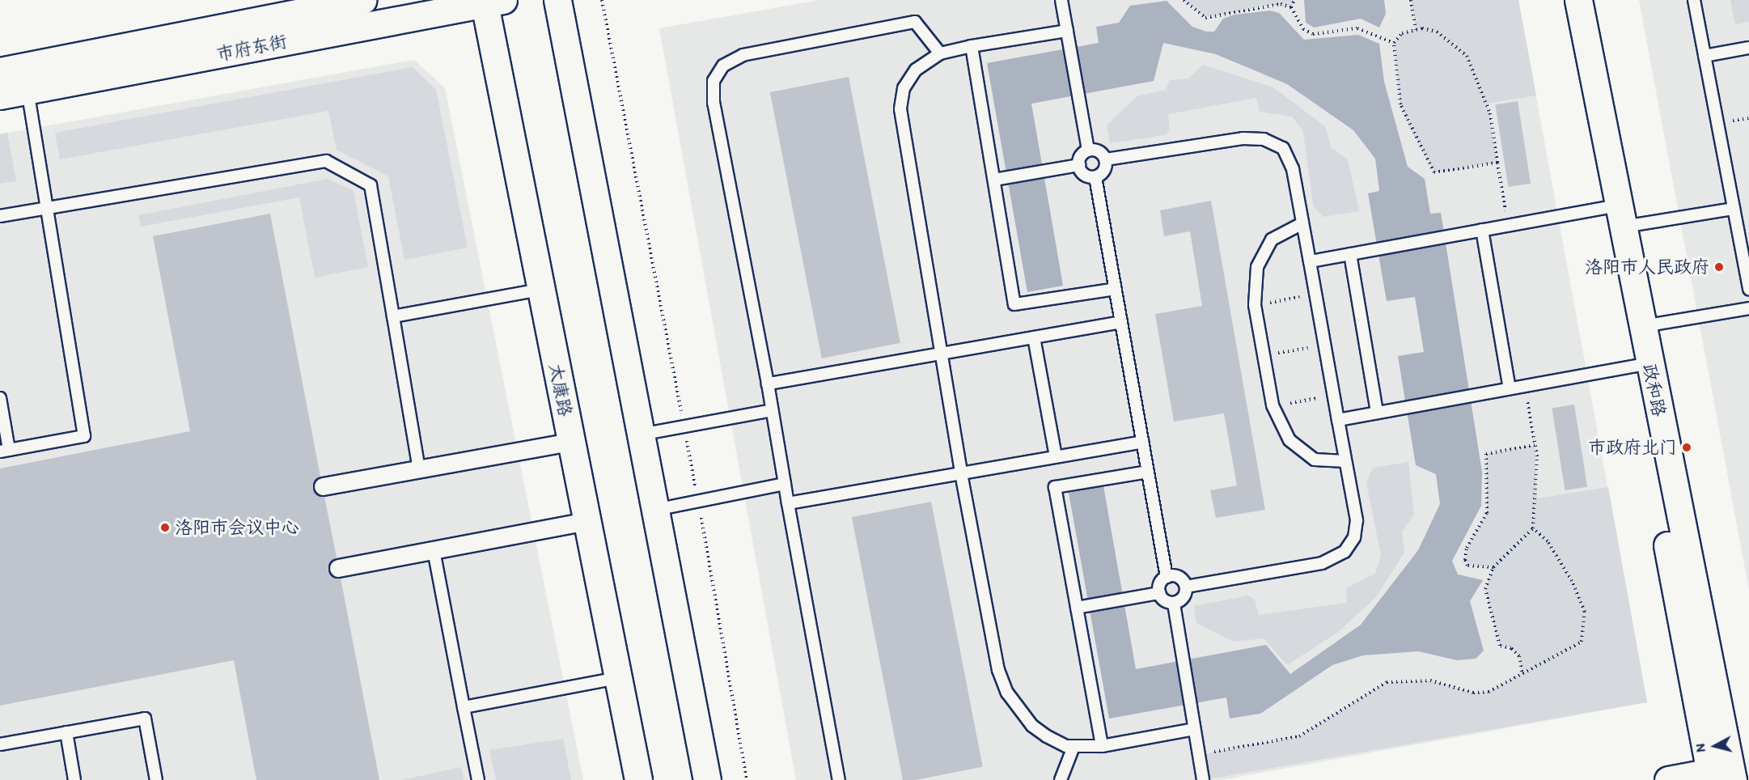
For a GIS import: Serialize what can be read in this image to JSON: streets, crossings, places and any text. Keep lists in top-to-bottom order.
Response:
{
  "streets": {
    "street": ["市府东街", "太康路", "政和路"]
  },
  "crossings": [
    ["市府东街", "太康路"]
  ],
  "places": ["洛阳市人民政府", "市政府北门", "洛阳市会议中心"],
  "north": "left"
}
